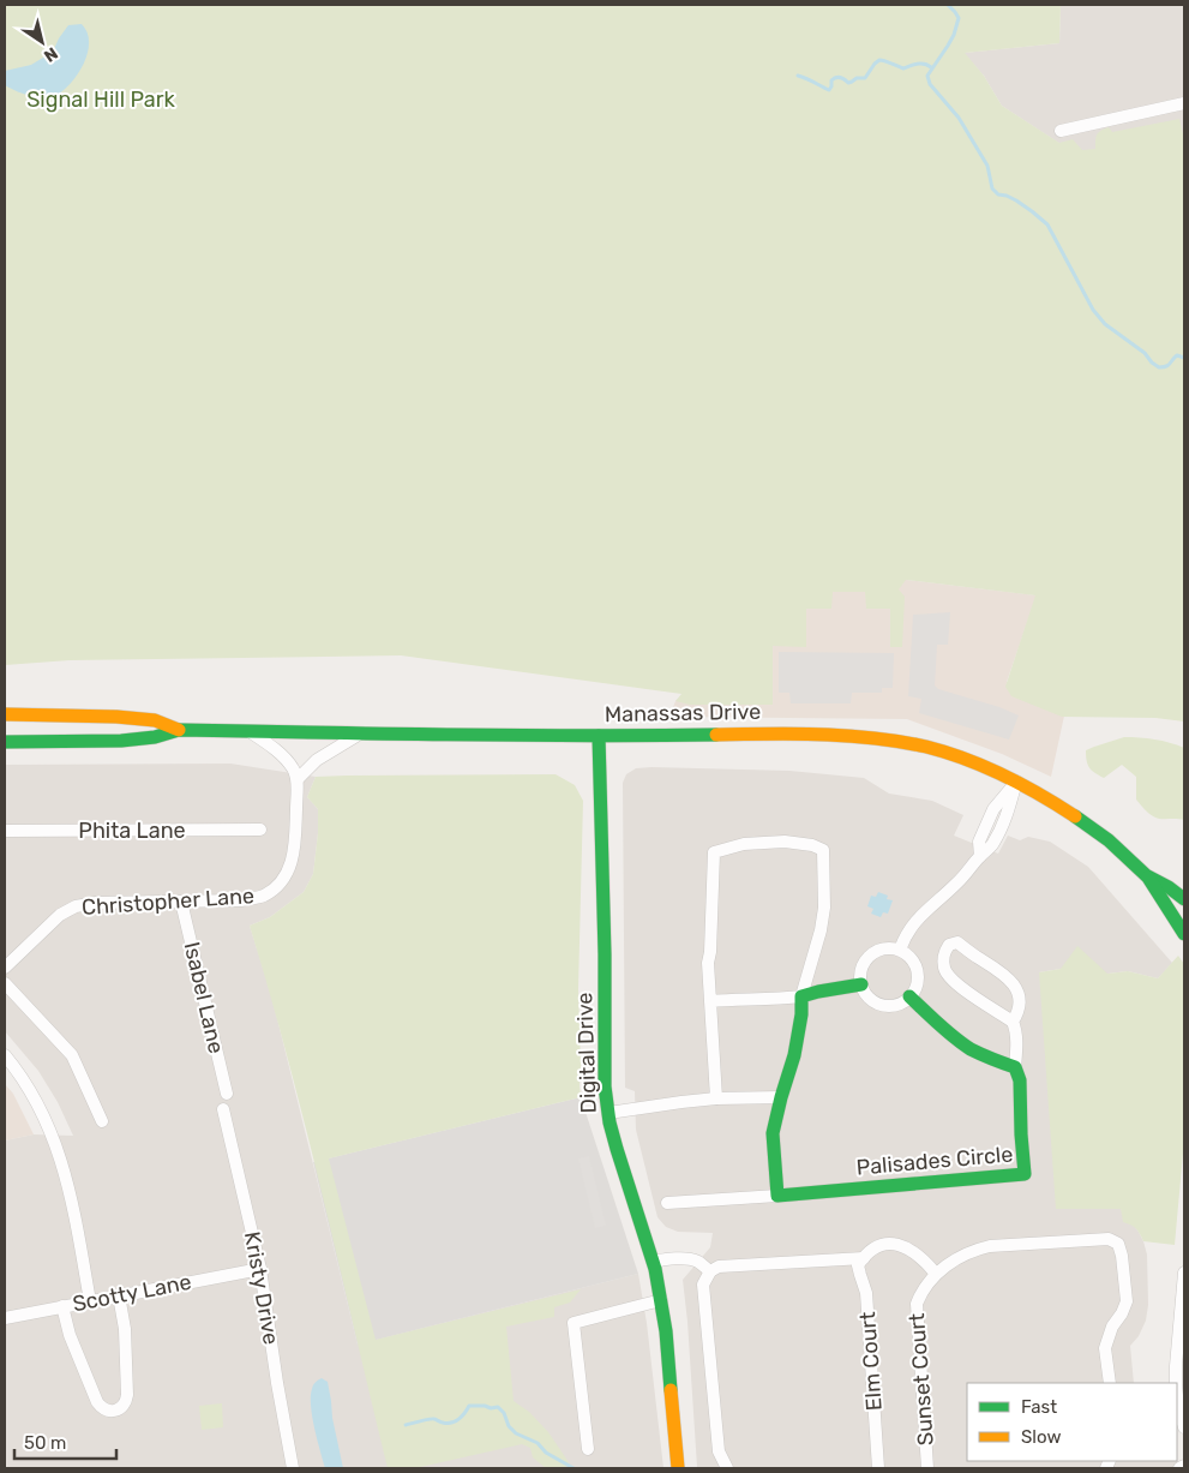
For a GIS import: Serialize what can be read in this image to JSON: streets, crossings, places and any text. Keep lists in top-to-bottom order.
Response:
{
  "streets": {
    "street": [
      "Manassas Drive",
      "Phita Lane",
      "Christopher Lane",
      "Isabel Lane",
      "Digital Drive",
      "Palisades Circle",
      "Kristy Drive",
      "Scotty Lane",
      "Elm Court",
      "Sunset Court"
    ]
  },
  "crossings": [
    ["Manassas Drive", "Digital Drive"],
    ["Christopher Lane", "Isabel Lane"],
    ["Kristy Drive", "Scotty Lane"]
  ],
  "parks": ["Signal Hill Park"],
  "legend": ["Fast", "Slow"],
  "scale_bar": "50 m",
  "north": "bottom right"
}
